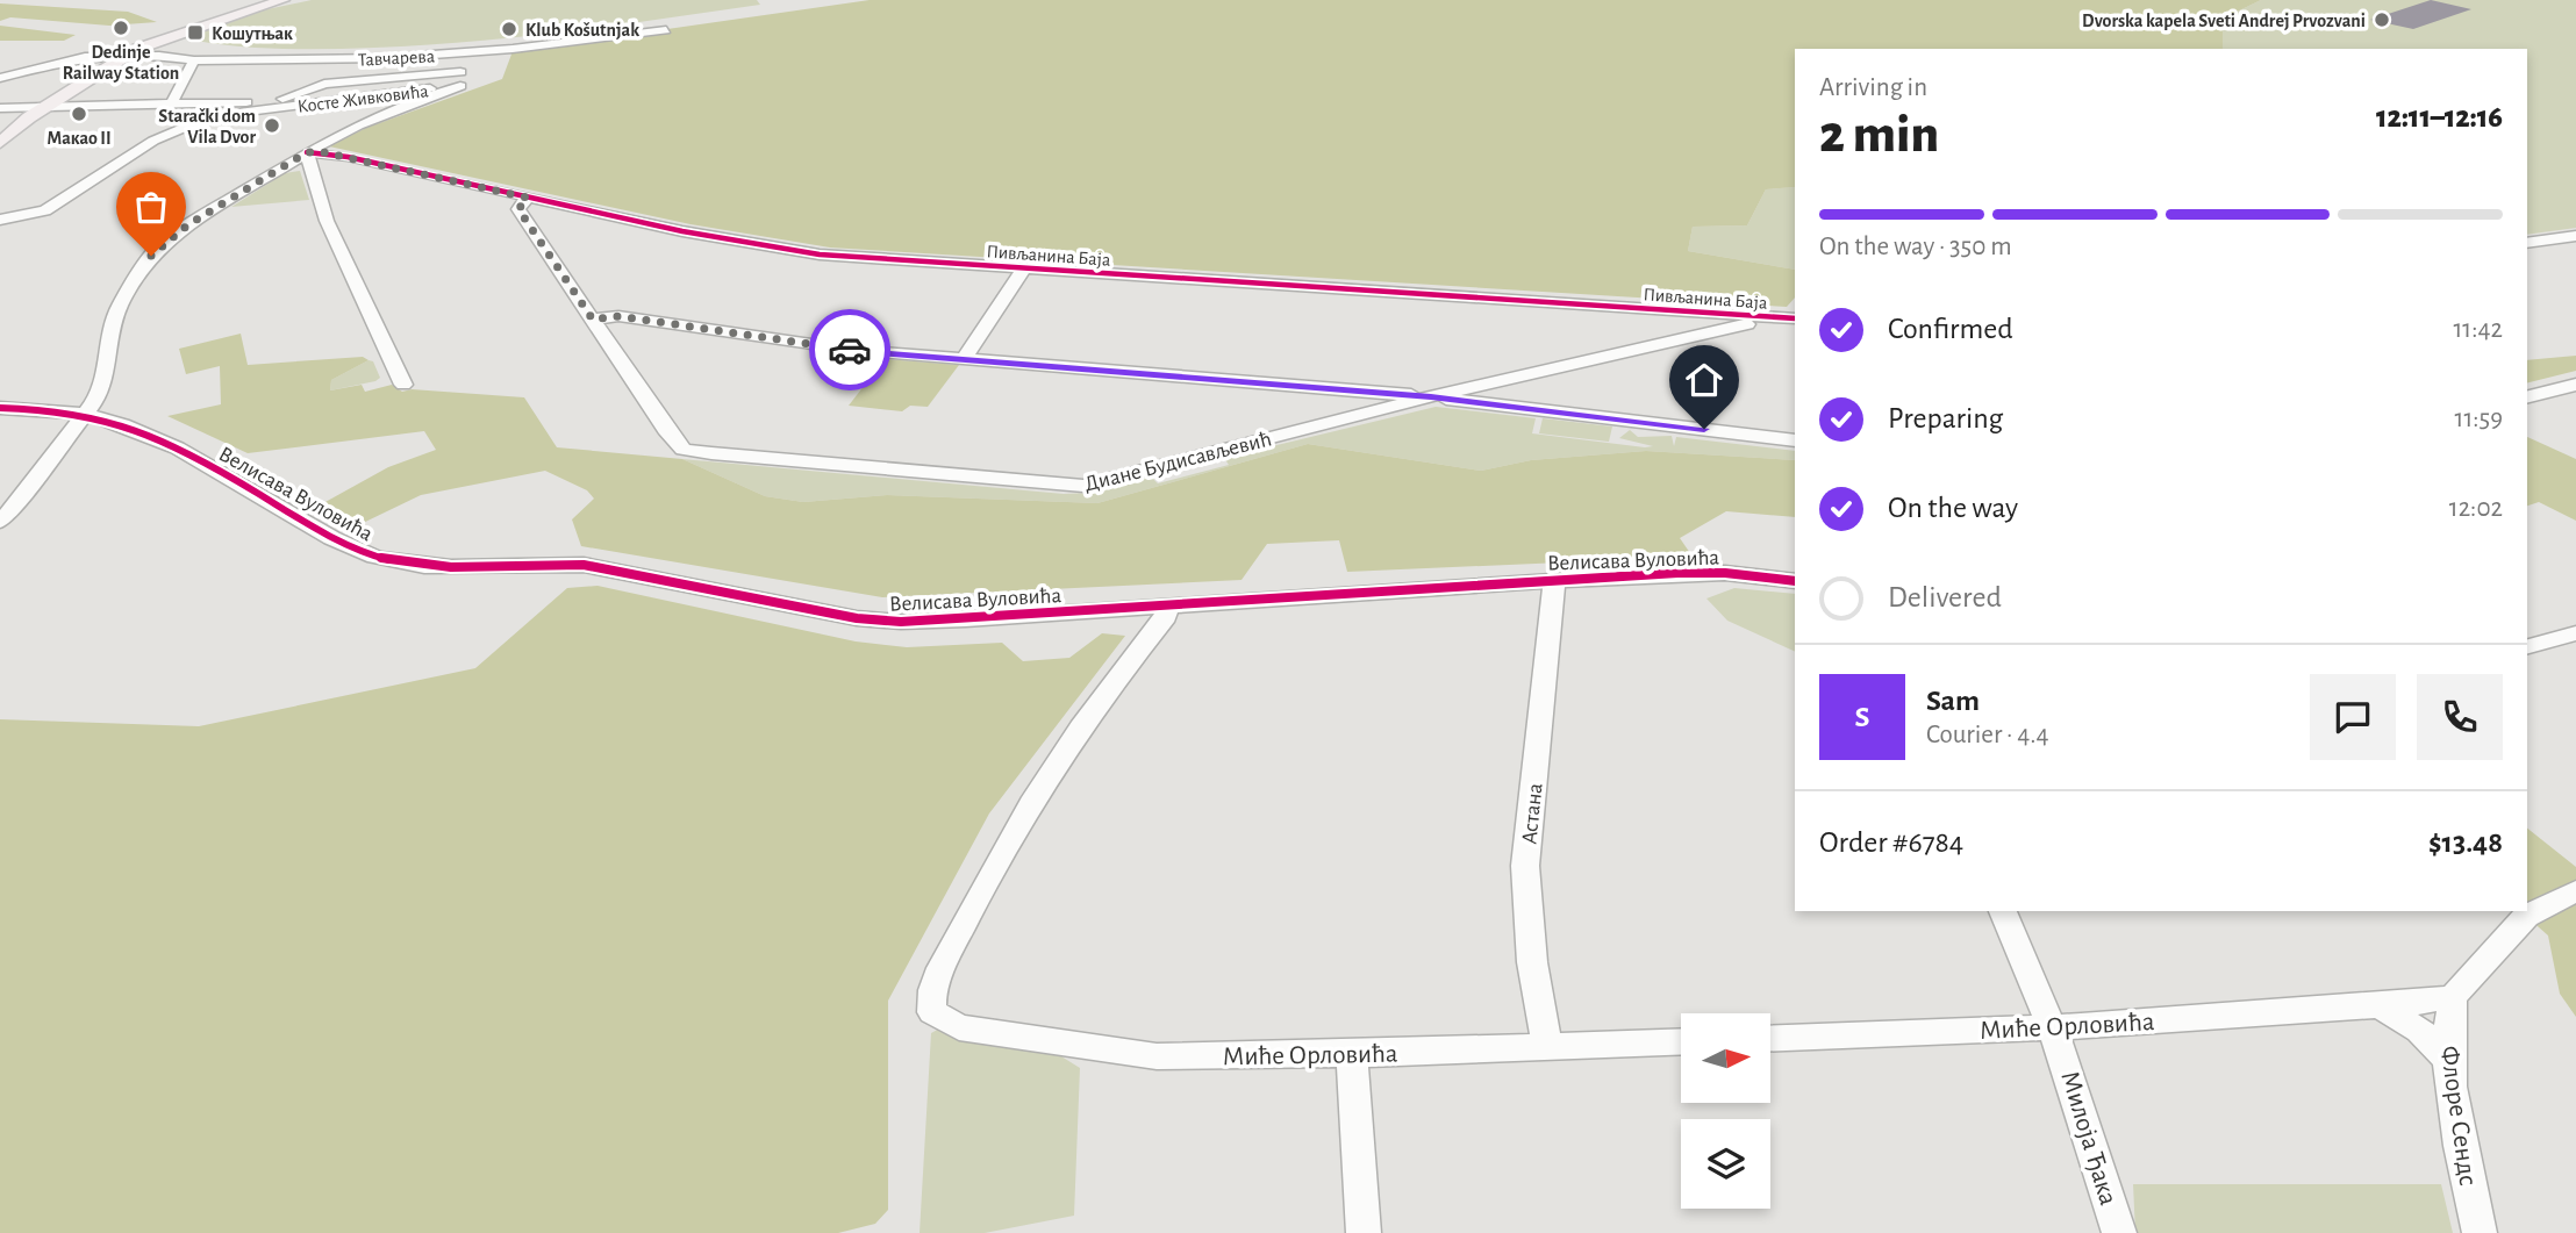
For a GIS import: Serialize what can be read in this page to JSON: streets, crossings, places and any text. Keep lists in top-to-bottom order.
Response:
{
  "streets": {
    "street": [
      "Тавчарева",
      "Косте Живковића",
      "Пивљанина Баја",
      "Диане Будисављевић",
      "Велисава Вуловића",
      "Астана",
      "Миће Орловића",
      "Флоре Сендс",
      "Милоја Ђака"
    ]
  },
  "crossings": [
    ["Пивљанина Баја", "Диане Будисављевић"],
    ["Велисава Вуловића", "Астана"],
    ["Велисава Вуловића", "Миће Орловића"],
    ["Астана", "Миће Орловића"],
    ["Миће Орловића", "Флоре Сендс"],
    ["Миће Орловића", "Милоја Ђака"]
  ],
  "places": {
    "other": [
      "Dvorska kapela Sveti Andrej Prvozvani",
      "Dedinje Railway Station",
      "Klub Košutnjak",
      "Макао II",
      "Starački dom Vila Dvor"
    ],
    "transit": ["Кошутњак"]
  },
  "north": "right",
  "page": {
    "heading": ["2 min", "Arriving in", "12:11–12:16"],
    "panel": [
      "Sam",
      "Courier · 4.4",
      "Order #6784",
      "$13.48"
    ],
    "bar": "On the way · 350 m",
    "list": [
      ["Confirmed", "11:42"],
      ["Preparing", "11:59"],
      ["On the way", "12:02"],
      "Delivered"
    ],
    "round": "S"
  }
}
